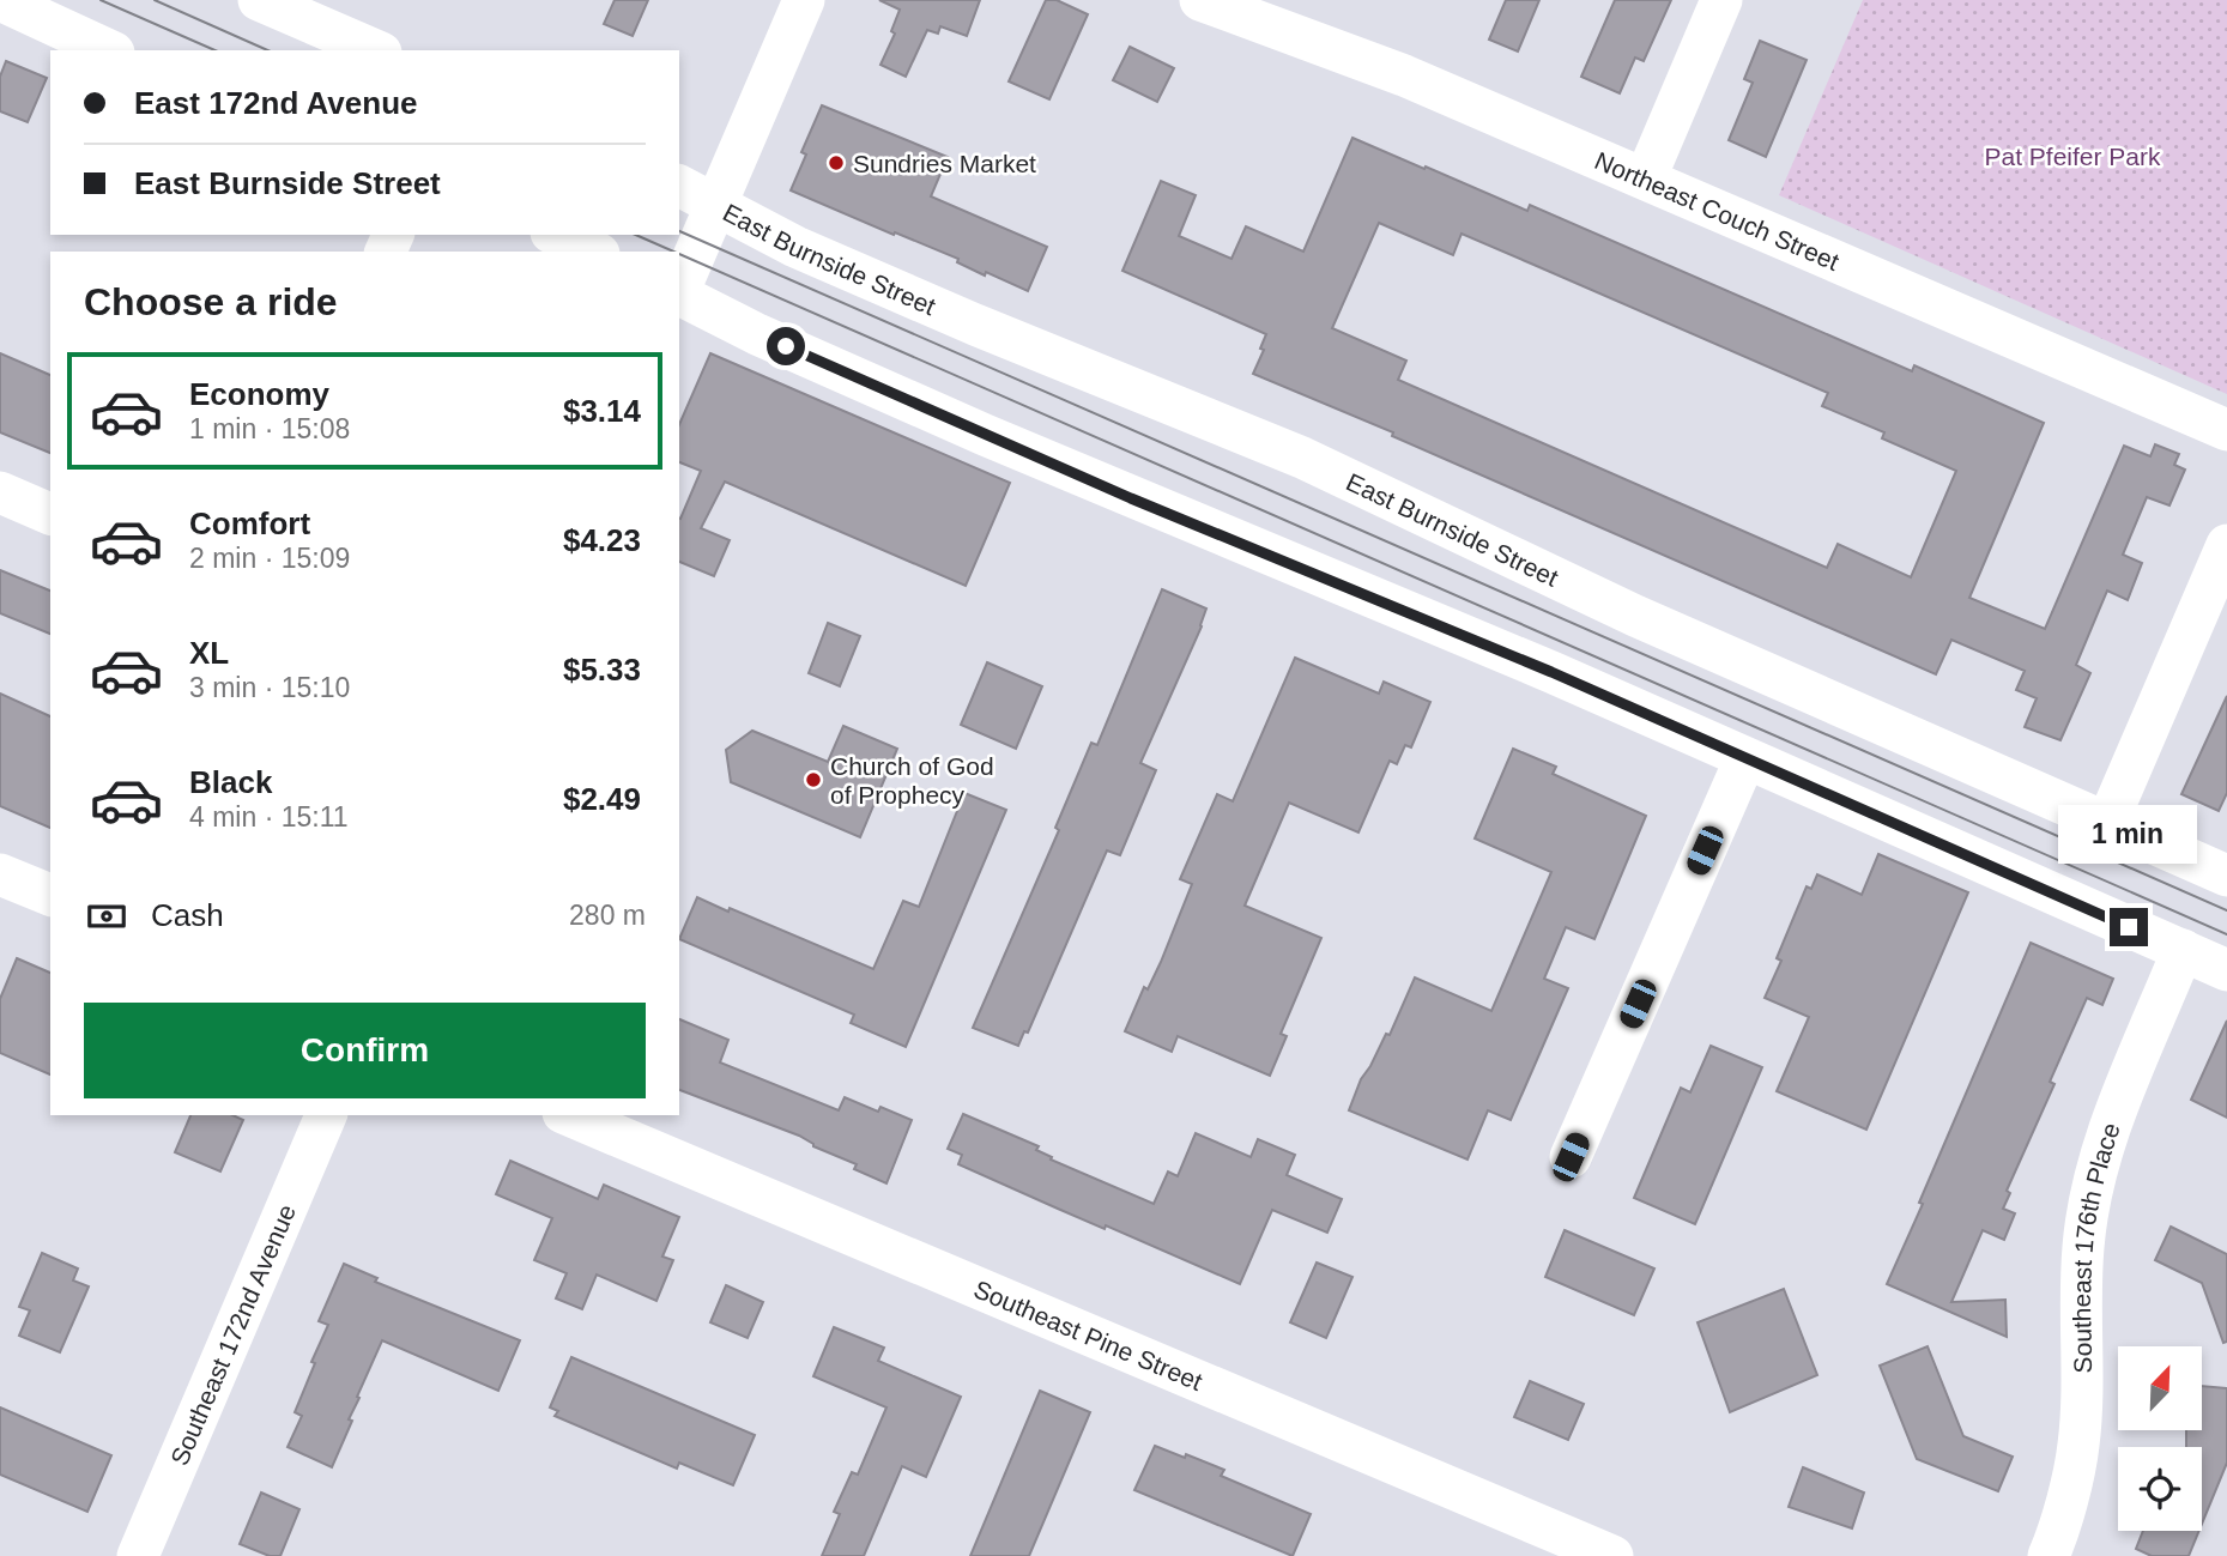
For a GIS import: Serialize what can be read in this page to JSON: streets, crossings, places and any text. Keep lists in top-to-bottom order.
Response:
{
  "streets": {
    "street": [
      "Northeast Couch Street",
      "East Burnside Street",
      "Southeast 176th Place",
      "Southeast 172nd Avenue",
      "Southeast Pine Street"
    ]
  },
  "parks": ["Pat Pfeifer Park"],
  "places": ["Sundries Market", "Church of God of Prophecy"],
  "north": "top right",
  "page": {
    "banner": ["East 172nd Avenue", "East Burnside Street"],
    "heading": "Choose a ride",
    "list": [
      {
        "name": "Economy",
        "note": "1 min · 15:08",
        "value": "$3.14"
      },
      {
        "name": "Comfort",
        "note": "2 min · 15:09",
        "value": "$4.23"
      },
      {
        "name": "XL",
        "note": "3 min · 15:10",
        "value": "$5.33"
      },
      {
        "name": "Black",
        "note": "4 min · 15:11",
        "value": "$2.49"
      }
    ],
    "bubble": "1 min",
    "pay": ["Cash", "280 m"],
    "buttons": "Confirm"
  }
}
